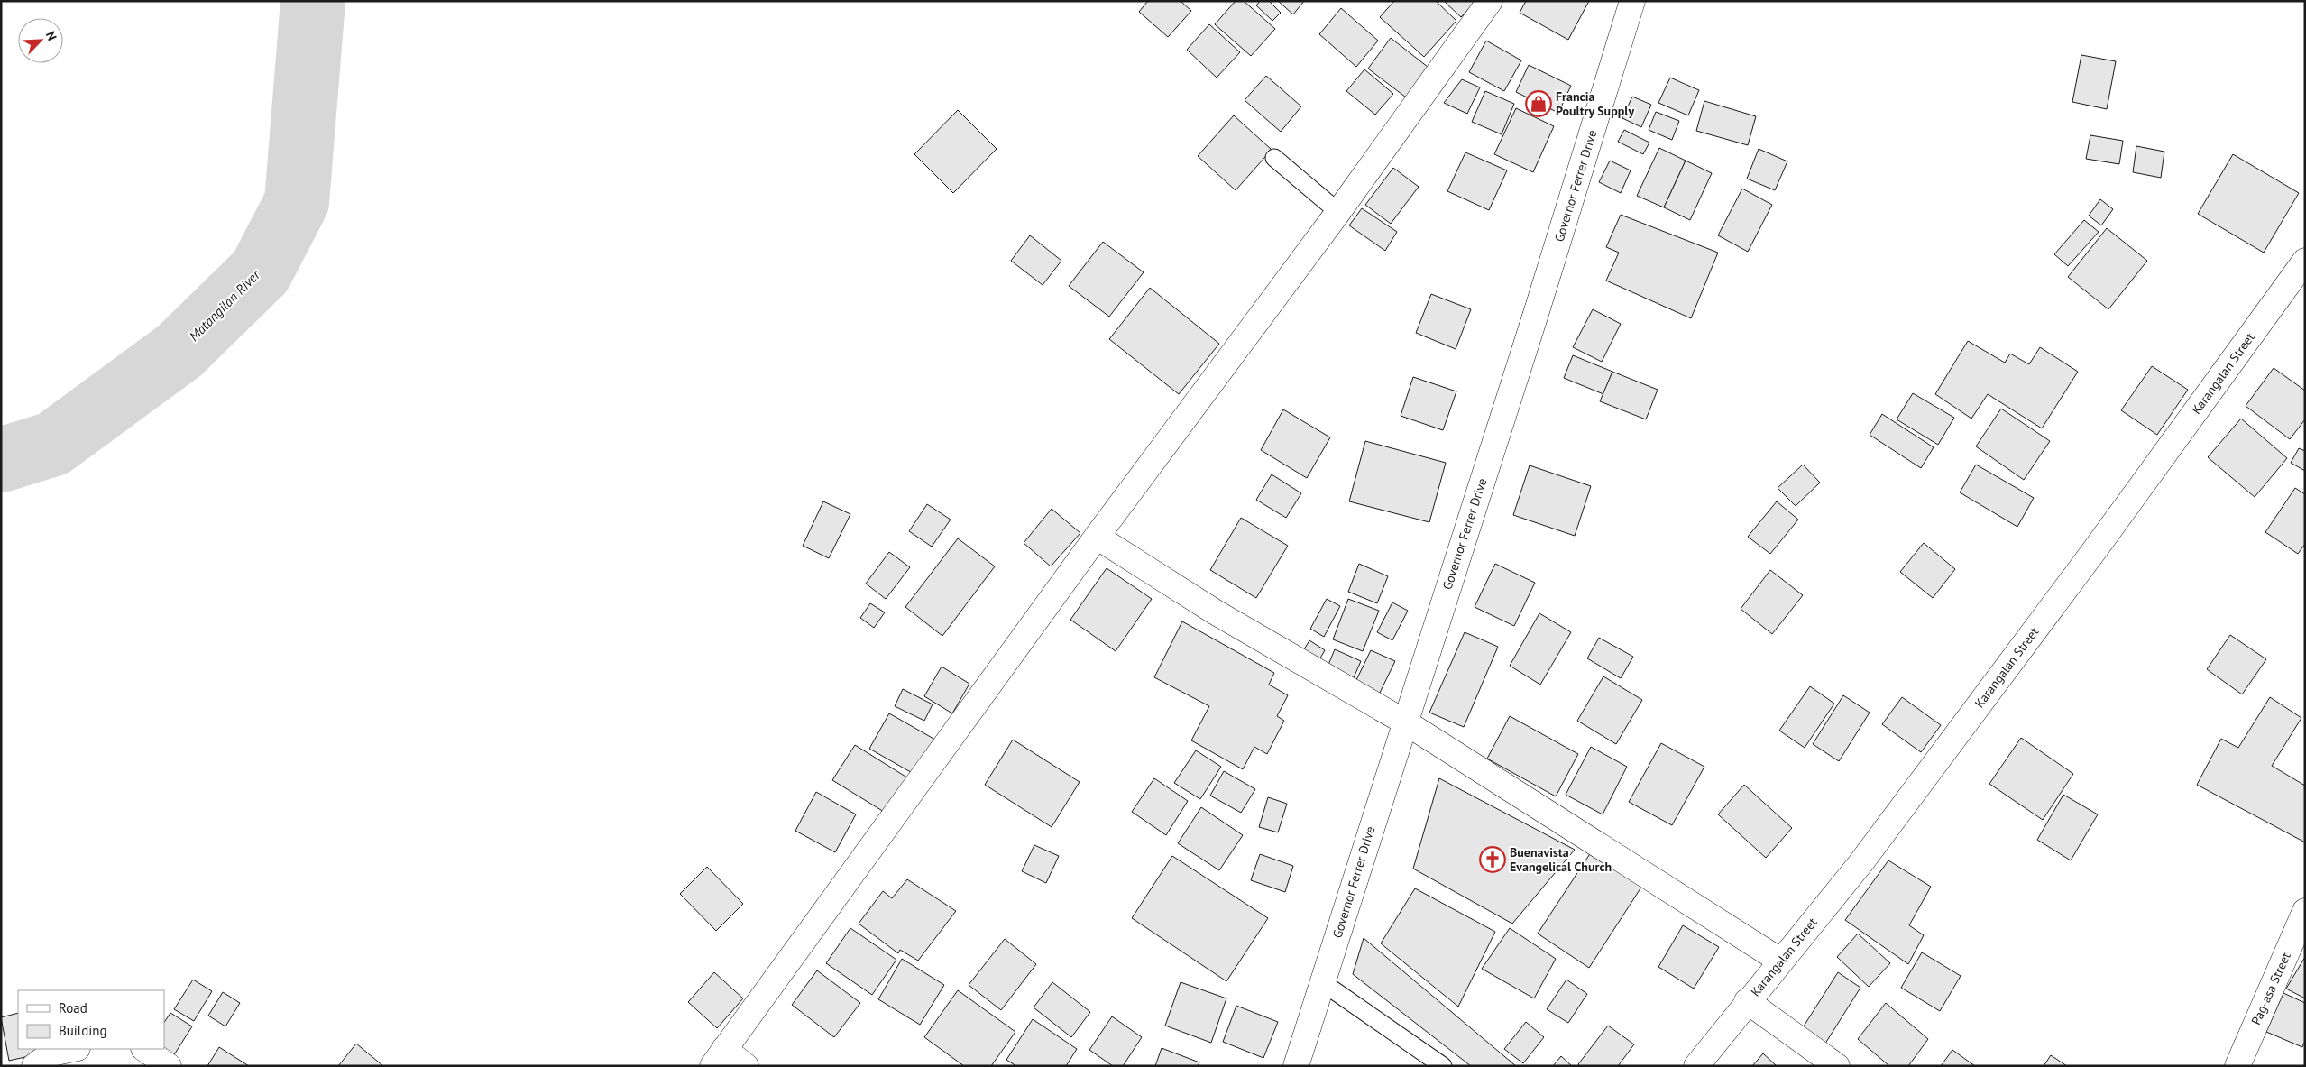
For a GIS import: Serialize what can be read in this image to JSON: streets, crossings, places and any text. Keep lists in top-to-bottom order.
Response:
{
  "streets": {
    "street": ["Governor Ferrer Drive", "Karangalan Street", "Pag-asa Street"]
  },
  "water": ["Matangilan River"],
  "places": {
    "shop": ["Francia Poultry Supply"],
    "church": ["Buenavista Evangelical Church"]
  },
  "legend": ["Road", "Building"],
  "north": "top right"
}
